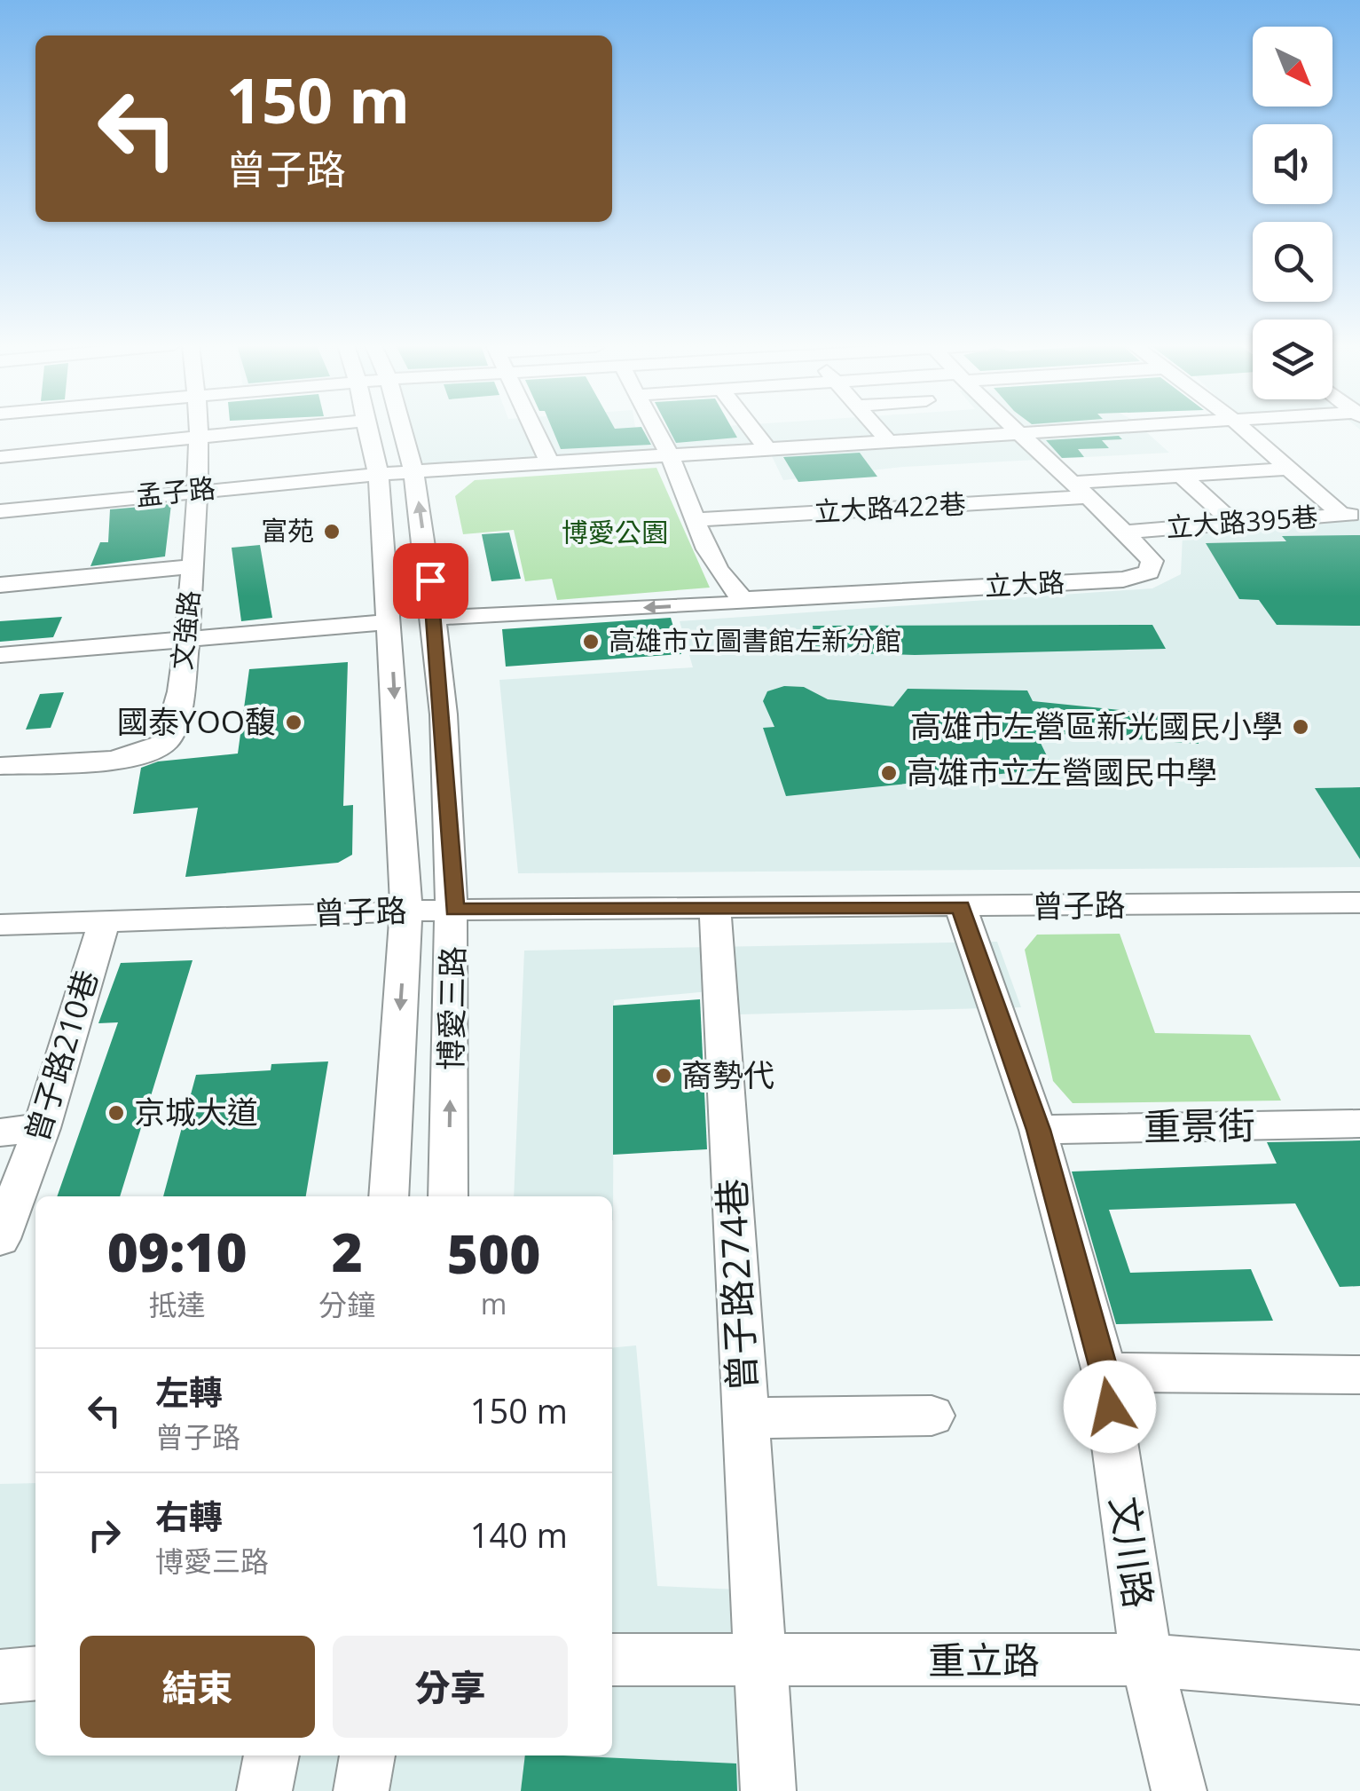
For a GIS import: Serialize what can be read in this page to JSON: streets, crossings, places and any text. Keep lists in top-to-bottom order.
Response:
{
  "streets": {
    "street": [
      "孟子路",
      "立大路422巷",
      "立大路395巷",
      "立大路",
      "文強路",
      "曾子路",
      "博愛三路",
      "曾子路210巷",
      "重景街",
      "曾子路274巷",
      "文川路",
      "重立路"
    ]
  },
  "crossings": [
    ["孟子路", "立大路"],
    ["孟子路", "文強路"],
    ["孟子路", "博愛三路"],
    ["立大路422巷", "立大路"],
    ["立大路395巷", "立大路"],
    ["曾子路", "博愛三路"],
    ["曾子路", "曾子路210巷"],
    ["曾子路", "曾子路274巷"],
    ["曾子路", "文川路"],
    ["重景街", "文川路"],
    ["曾子路274巷", "重立路"],
    ["文川路", "重立路"]
  ],
  "parks": ["博愛公園"],
  "places": [
    "富苑",
    "高雄市立圖書館左新分館",
    "國泰YOO馥",
    "高雄市左營區新光國民小學",
    "高雄市立左營國民中學",
    "裔勢代",
    "京城大道"
  ],
  "north": "bottom right",
  "page": {
    "turn": ["150 m", "曾子路"],
    "eta": [
      "09:10",
      "抵達",
      "2",
      "分鐘",
      "500",
      "m"
    ],
    "list": [
      {
        "name": "左轉",
        "note": "曾子路",
        "value": "150 m"
      },
      {
        "name": "右轉",
        "note": "博愛三路",
        "value": "140 m"
      }
    ],
    "buttons": ["結束", "分享"]
  }
}
